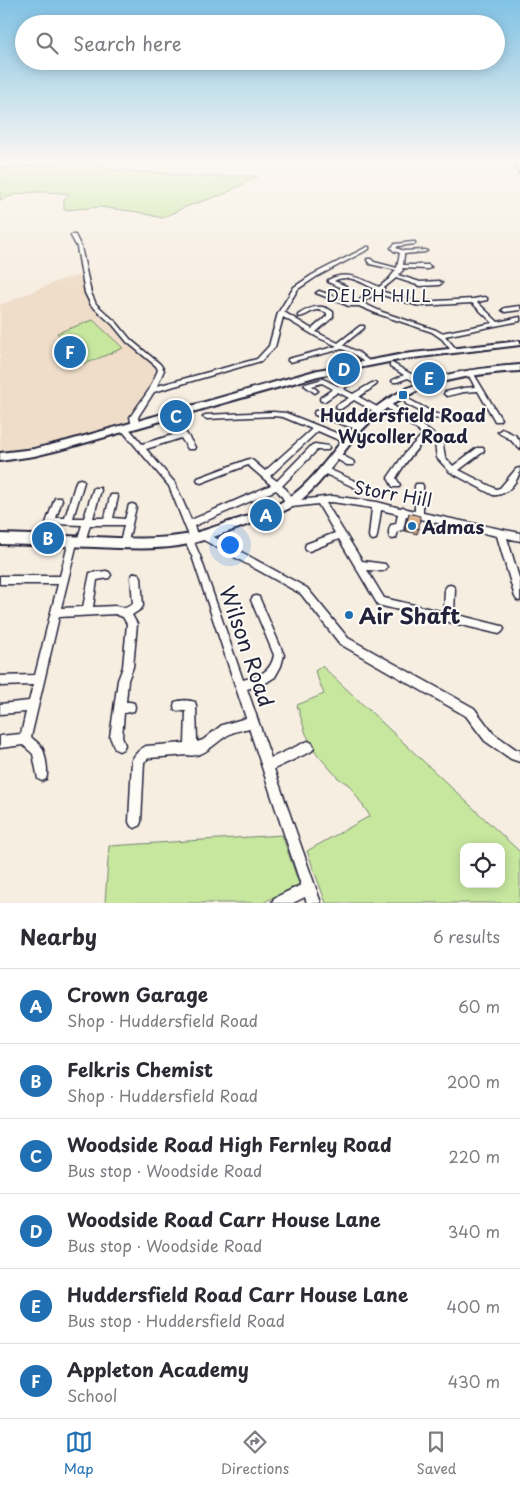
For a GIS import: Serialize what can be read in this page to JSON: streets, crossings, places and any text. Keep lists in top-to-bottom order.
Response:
{
  "streets": {
    "street": ["Storr Hill", "Wilson Road"]
  },
  "districts": ["DELPH HILL"],
  "places": {
    "transit": ["Huddersfield Road Wycoller Road"],
    "other": ["Admas", "Air Shaft"]
  },
  "page": {
    "search": "Search here",
    "pins": [
      "F",
      "D",
      "E",
      "C",
      "A",
      "B"
    ],
    "heading": ["Nearby", "6 results"],
    "list": [
      {
        "mark": "A",
        "name": "Crown Garage",
        "note": "Shop · Huddersfield Road",
        "value": "60 m"
      },
      {
        "mark": "B",
        "name": "Felkris Chemist",
        "note": "Shop · Huddersfield Road",
        "value": "200 m"
      },
      {
        "mark": "C",
        "name": "Woodside Road High Fernley Road",
        "note": "Bus stop · Woodside Road",
        "value": "220 m"
      },
      {
        "mark": "D",
        "name": "Woodside Road Carr House Lane",
        "note": "Bus stop · Woodside Road",
        "value": "340 m"
      },
      {
        "mark": "E",
        "name": "Huddersfield Road Carr House Lane",
        "note": "Bus stop · Huddersfield Road",
        "value": "400 m"
      },
      {
        "mark": "F",
        "name": "Appleton Academy",
        "note": "School",
        "value": "430 m"
      }
    ],
    "nav": ["Map", "Directions", "Saved"]
  }
}
